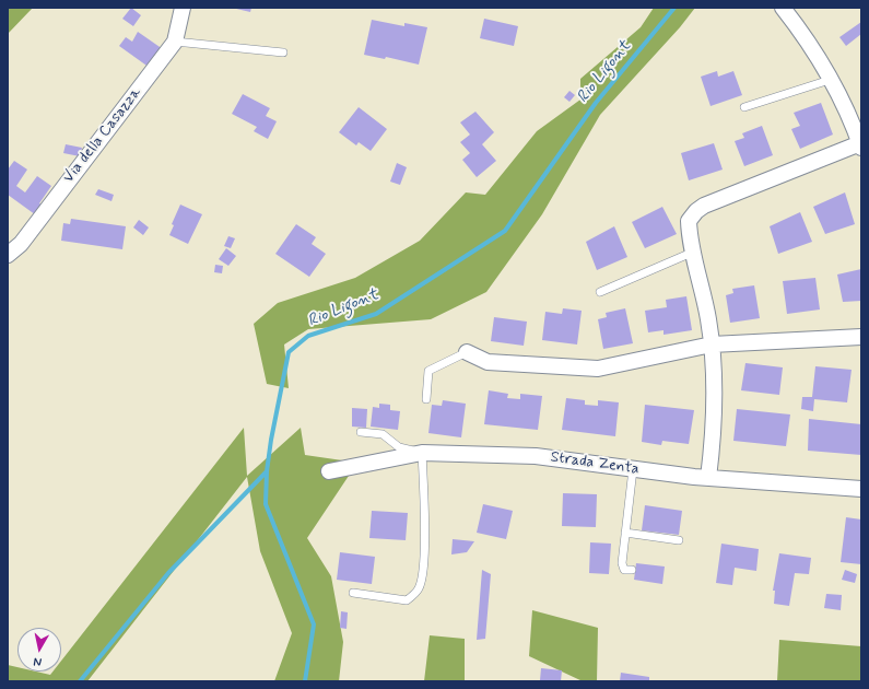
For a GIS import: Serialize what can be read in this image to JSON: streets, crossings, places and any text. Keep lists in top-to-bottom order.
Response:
{
  "streets": {
    "street": ["Via della Casazza", "Strada Zenta"]
  },
  "water": ["Rio Ligont"],
  "north": "bottom"
}
